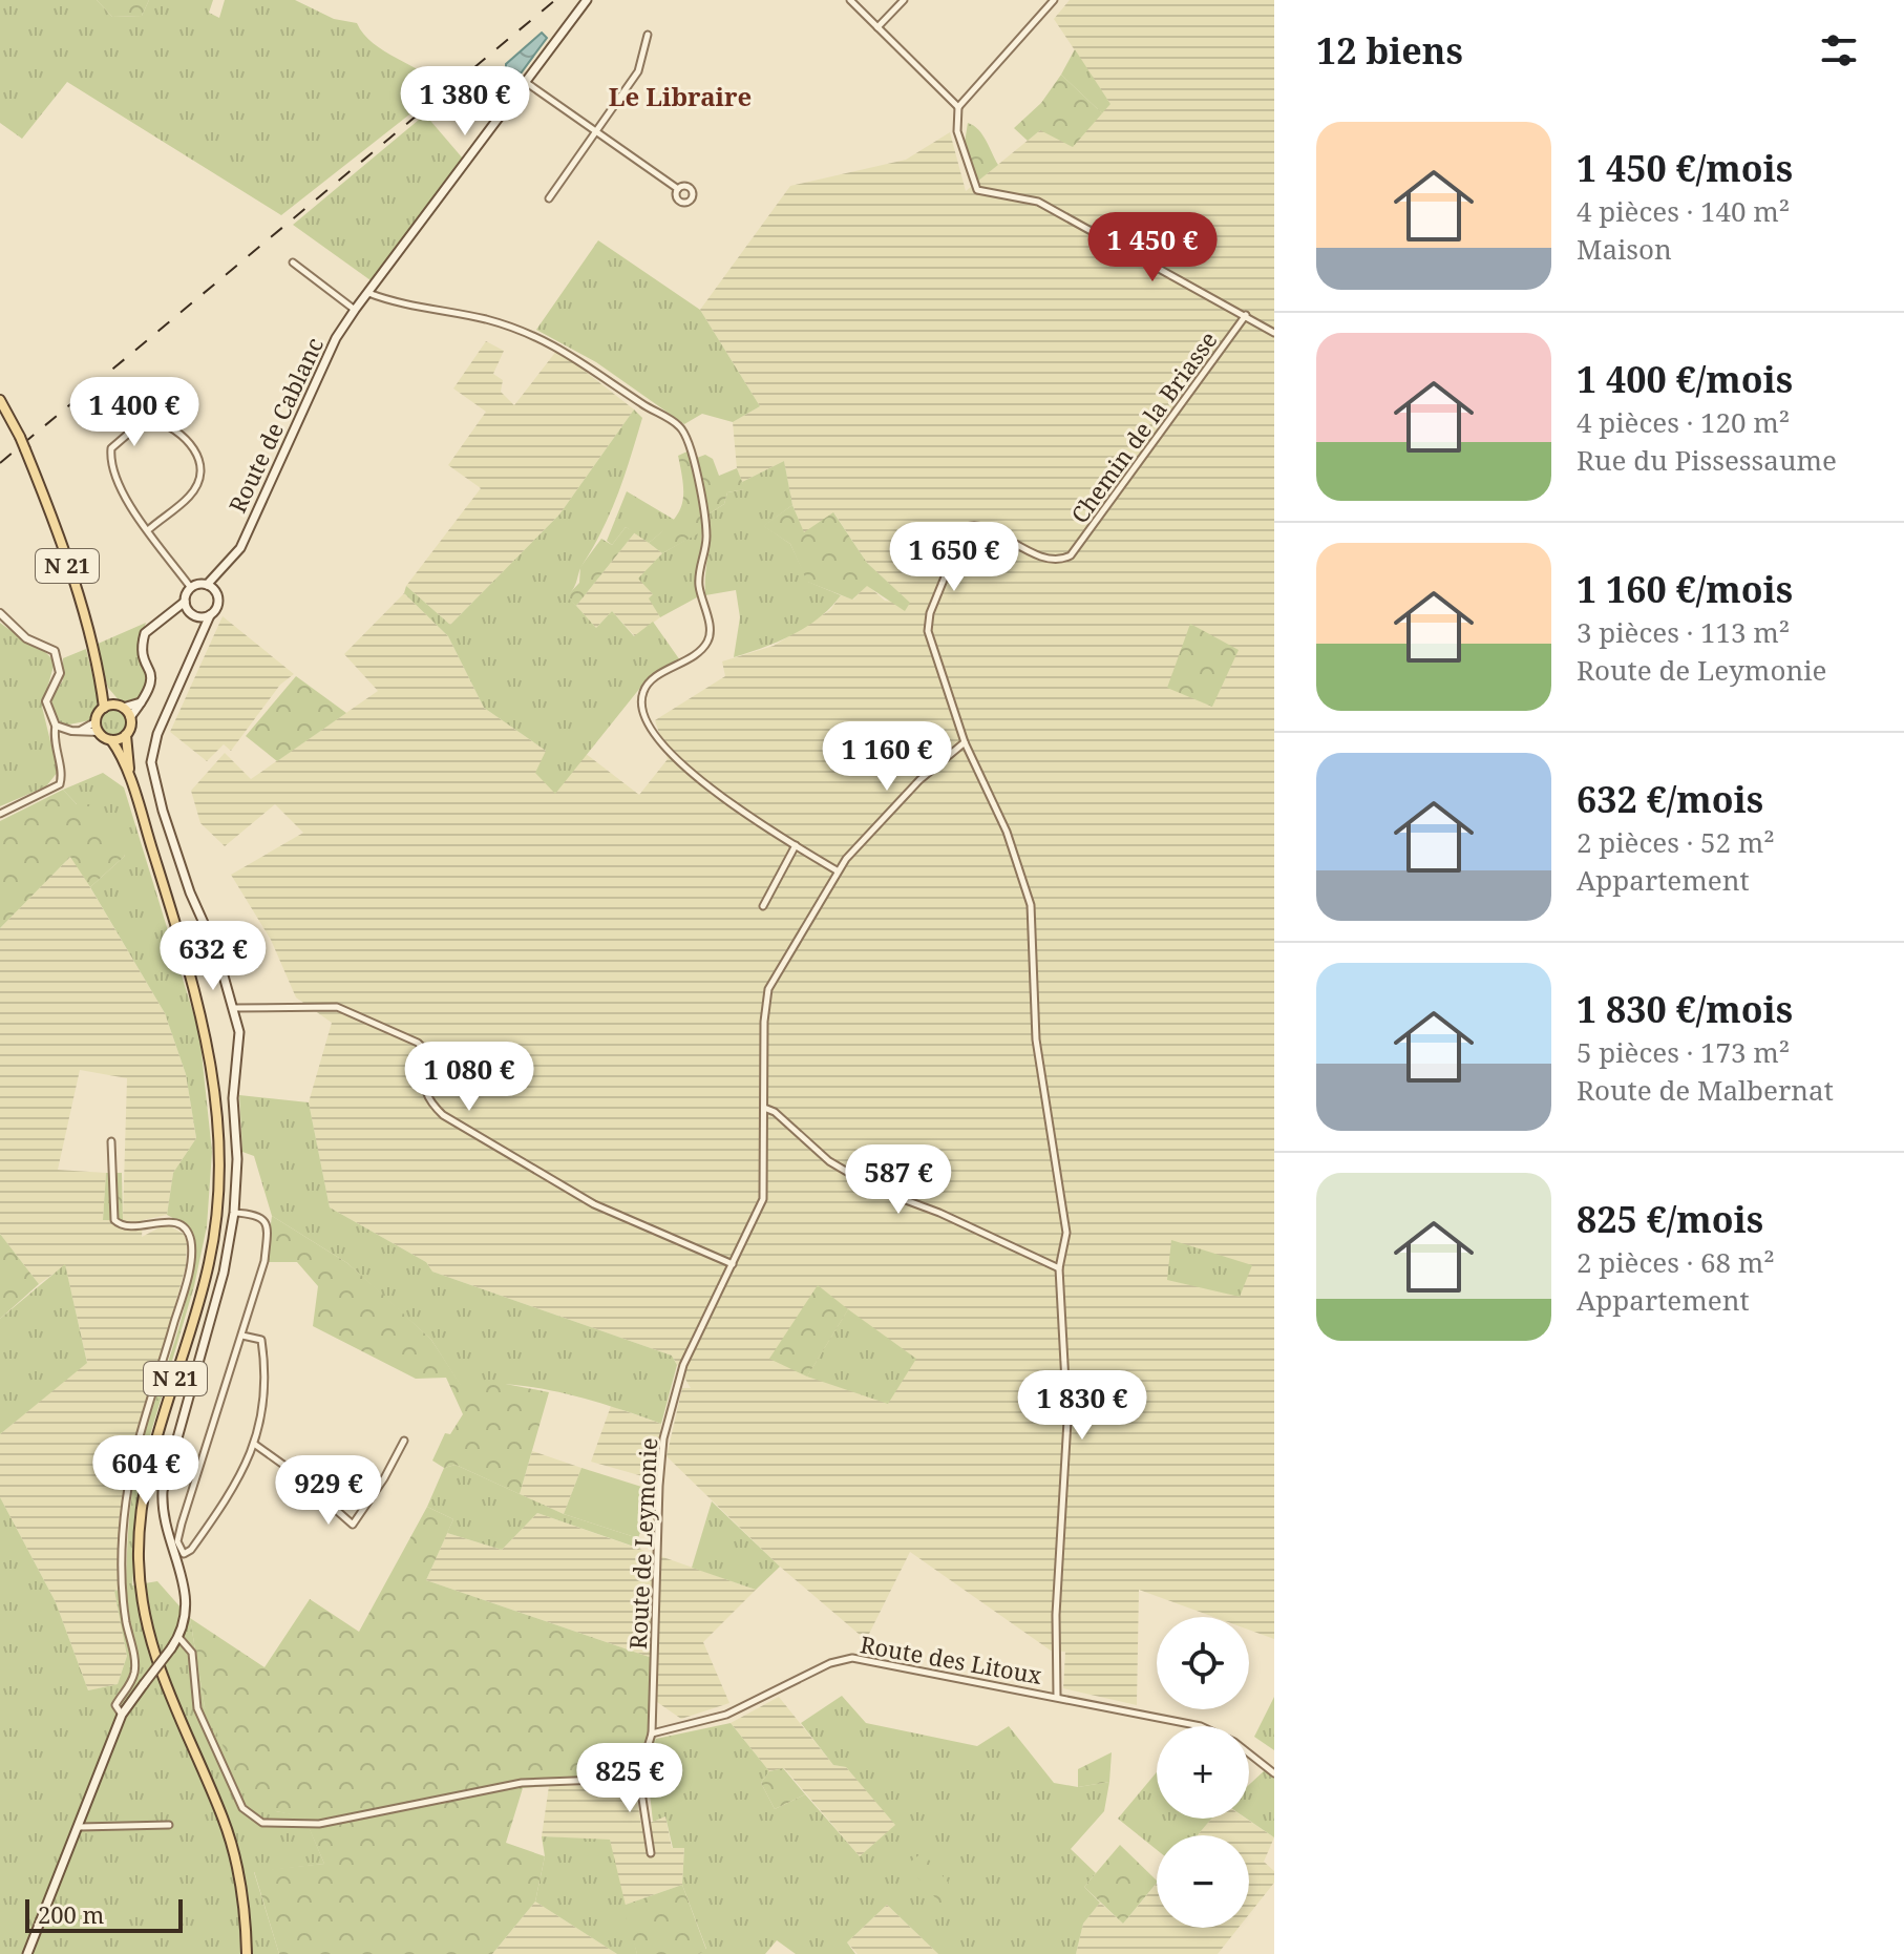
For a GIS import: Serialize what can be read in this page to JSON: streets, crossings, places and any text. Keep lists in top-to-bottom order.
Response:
{
  "streets": {
    "main road": ["Route de Cablanc", "N 21"],
    "street": ["Chemin de la Briasse", "Route de Leymonie", "Route des Litoux"]
  },
  "crossings": [
    ["Chemin de la Briasse", "Route de Leymonie"],
    ["Chemin de la Briasse", "Route des Litoux"],
    ["Route de Leymonie", "Route des Litoux"]
  ],
  "districts": ["Le Libraire"],
  "scale_bar": "200 m",
  "page": {
    "heading": "12 biens",
    "price": [
      "1 380 €",
      "1 450 €",
      "1 400 €",
      "1 650 €",
      "1 160 €",
      "632 €",
      "1 080 €",
      "587 €",
      "1 830 €",
      "604 €",
      "929 €",
      "825 €"
    ],
    "list": [
      {
        "name": "1 450 €/mois",
        "note": "4 pièces · 140 m² · Maison"
      },
      {
        "name": "1 400 €/mois",
        "note": "4 pièces · 120 m² · Rue du Pissessaume"
      },
      {
        "name": "1 160 €/mois",
        "note": "3 pièces · 113 m² · Route de Leymonie"
      },
      {
        "name": "632 €/mois",
        "note": "2 pièces · 52 m² · Appartement"
      },
      {
        "name": "1 830 €/mois",
        "note": "5 pièces · 173 m² · Route de Malbernat"
      },
      {
        "name": "825 €/mois",
        "note": "2 pièces · 68 m² · Appartement"
      }
    ],
    "map_buttons": ["+", "−"],
    "scale": "200 m"
  }
}
